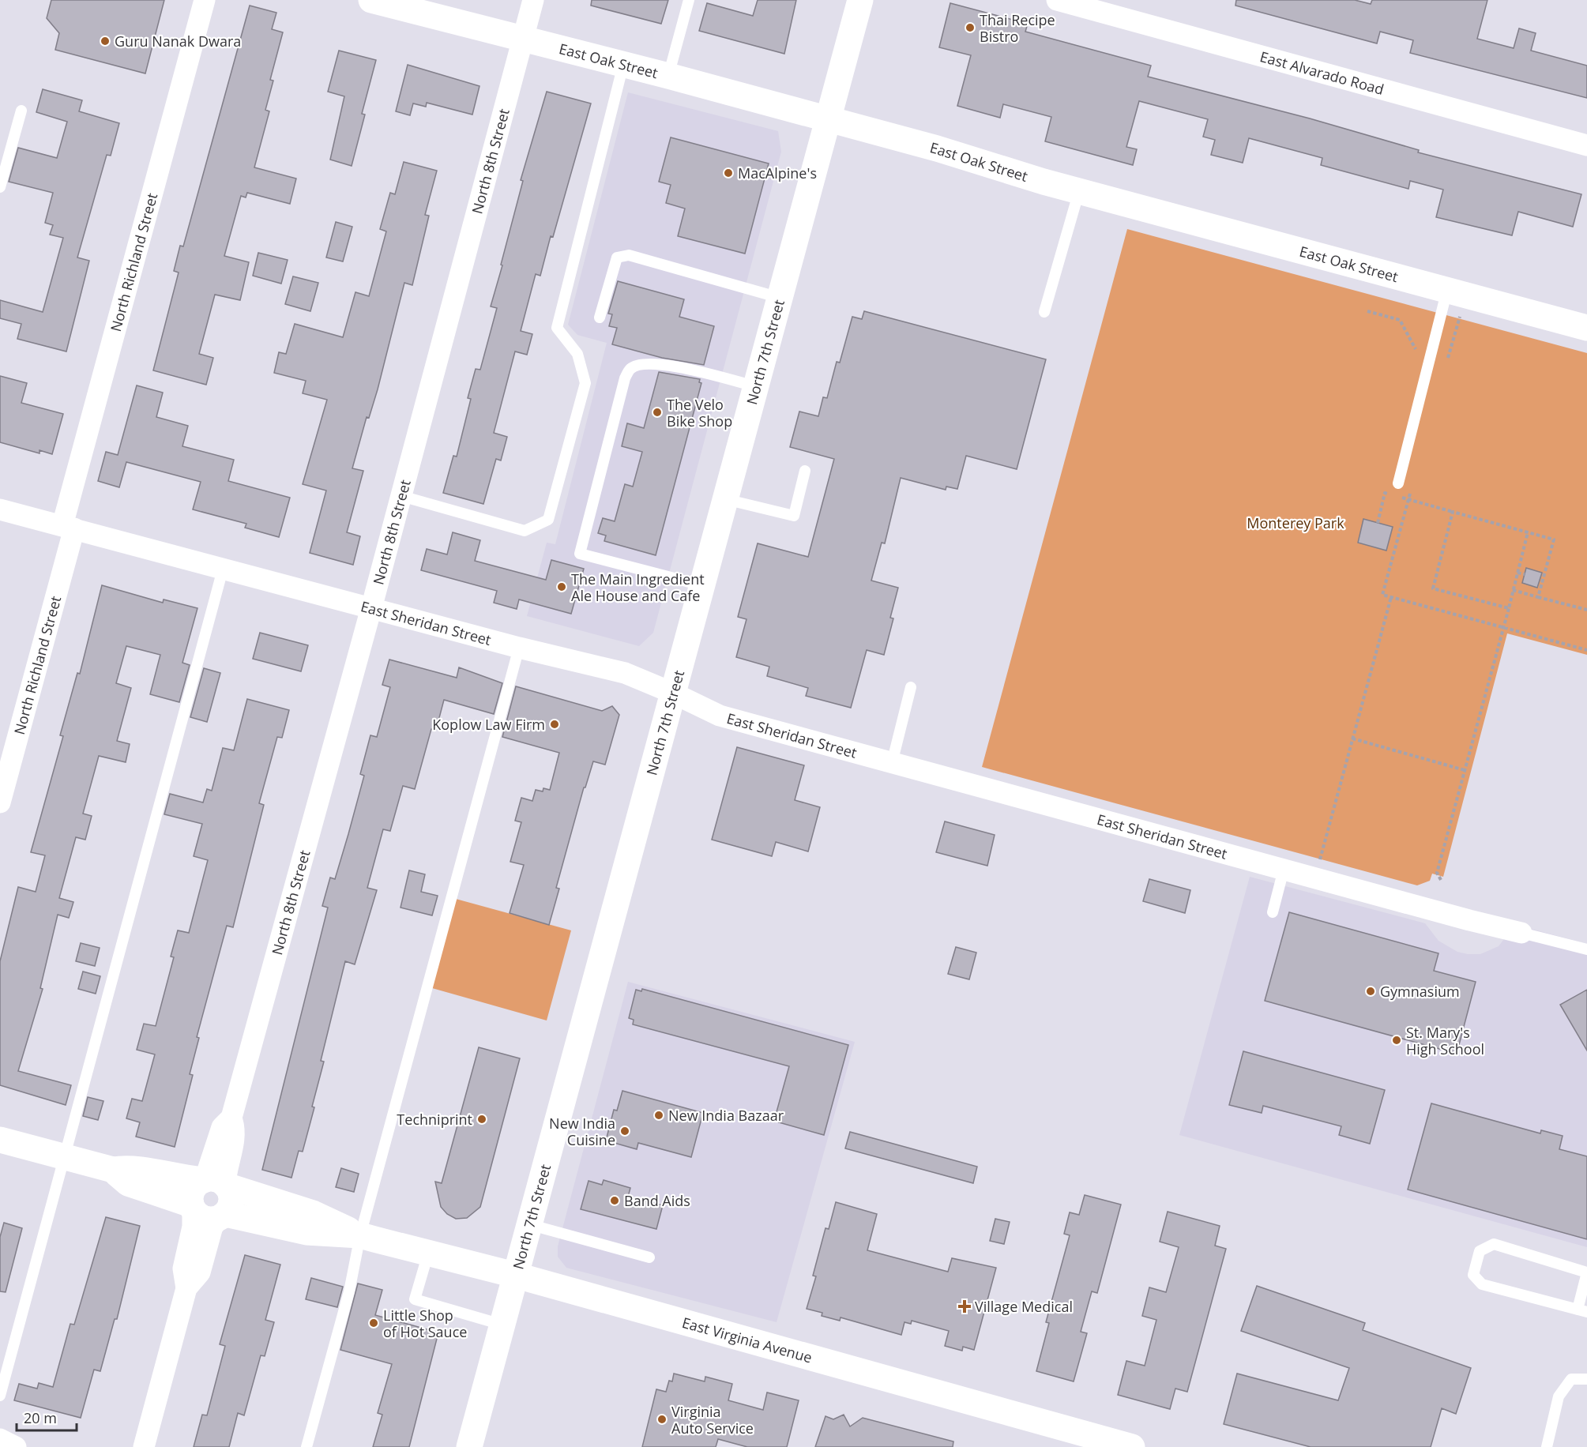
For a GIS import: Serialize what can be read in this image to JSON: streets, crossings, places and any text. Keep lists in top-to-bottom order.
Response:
{
  "streets": {
    "street": [
      "East Oak Street",
      "East Alvarado Road",
      "North 8th Street",
      "North Richland Street",
      "North 7th Street",
      "East Sheridan Street",
      "East Virginia Avenue"
    ]
  },
  "crossings": [
    ["East Oak Street", "North 8th Street"],
    ["East Oak Street", "North 7th Street"],
    ["North 8th Street", "East Sheridan Street"],
    ["North 8th Street", "East Virginia Avenue"],
    ["North Richland Street", "East Sheridan Street"],
    ["North 7th Street", "East Sheridan Street"],
    ["North 7th Street", "East Virginia Avenue"]
  ],
  "parks": ["Monterey Park"],
  "places": {
    "other": [
      "Thai Recipe Bistro",
      "Guru Nanak Dwara",
      "MacAlpine's",
      "The Velo Bike Shop",
      "The Main Ingredient Ale House and Cafe",
      "Koplow Law Firm",
      "Gymnasium",
      "St. Mary's High School",
      "New India Bazaar",
      "Techniprint",
      "New India Cuisine",
      "Band Aids",
      "Little Shop of Hot Sauce",
      "Virginia Auto Service"
    ],
    "health": ["Village Medical"]
  },
  "scale_bar": "20 m"
}
